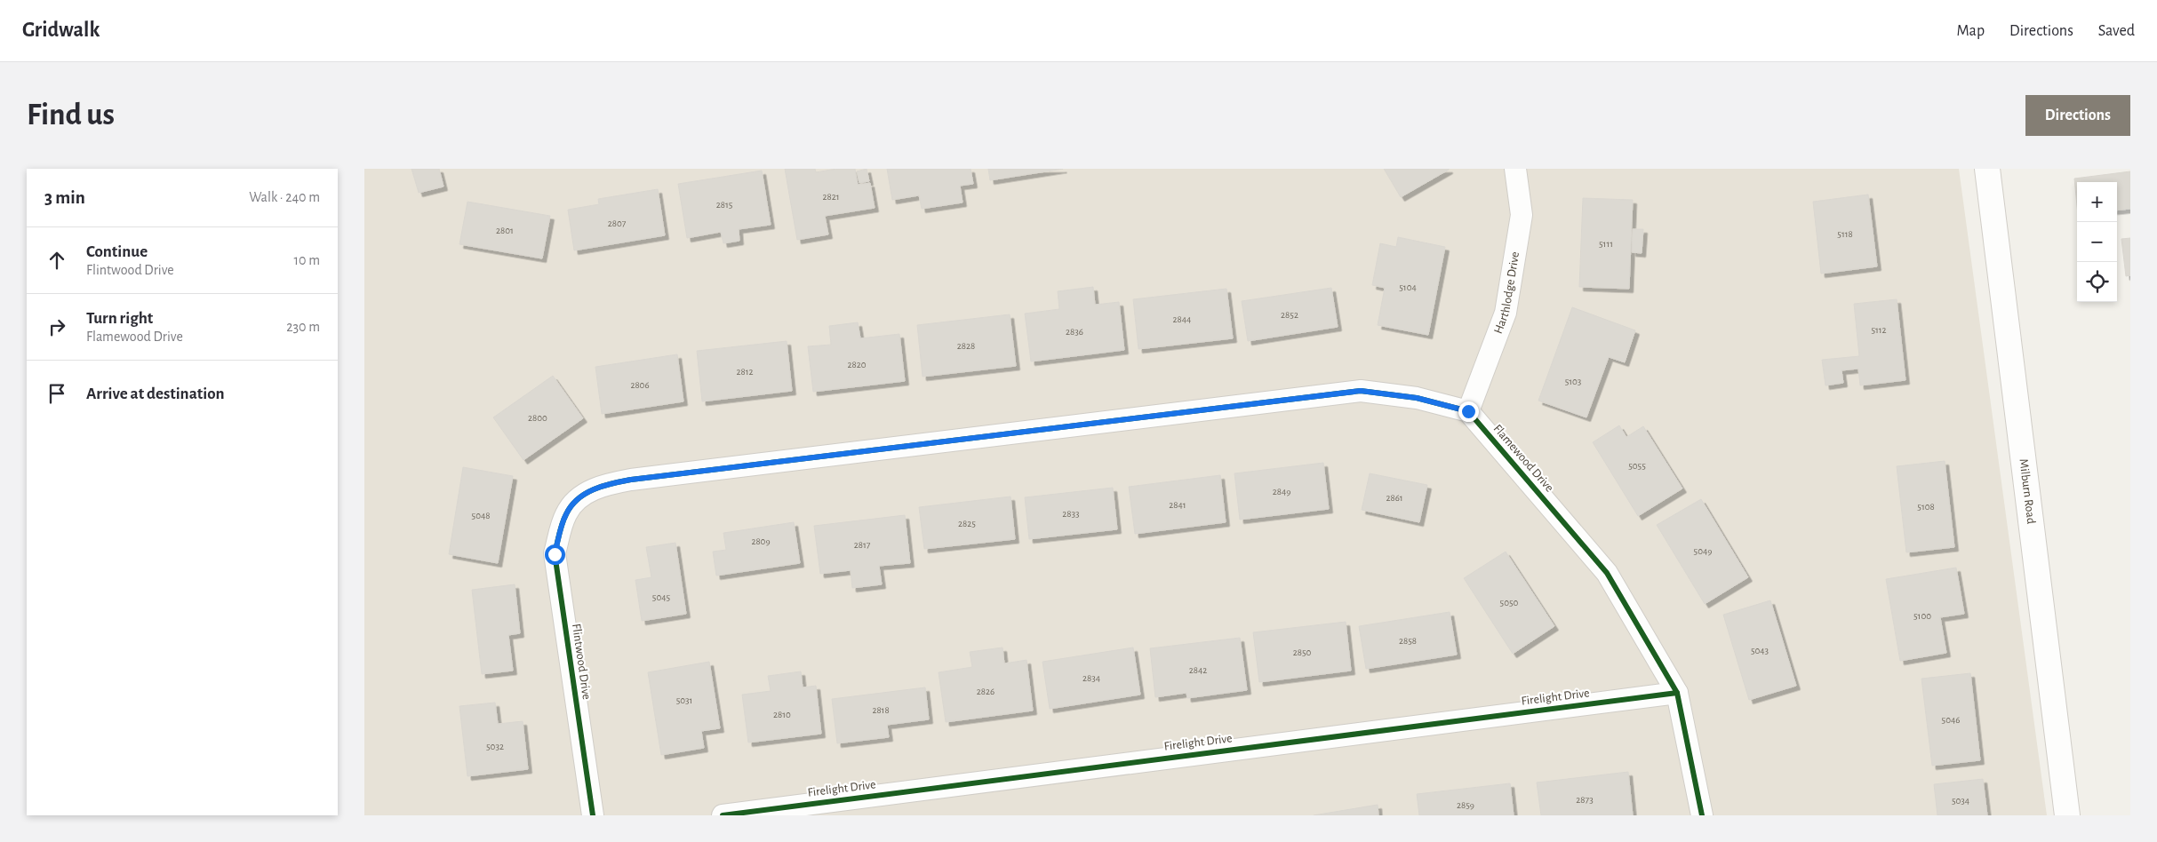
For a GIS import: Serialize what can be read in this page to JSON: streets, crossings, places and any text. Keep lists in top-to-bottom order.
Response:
{
  "streets": {
    "street": [
      "Harthlodge Drive",
      "Flamewood Drive",
      "Milburn Road",
      "Flintwood Drive",
      "Firelight Drive"
    ]
  },
  "crossings": [
    ["Harthlodge Drive", "Flamewood Drive"],
    ["Harthlodge Drive", "Flintwood Drive"],
    ["Flamewood Drive", "Flintwood Drive"],
    ["Flamewood Drive", "Firelight Drive"]
  ],
  "house_numbers": [
    "2821",
    "2815",
    "2807",
    "2801",
    "5118",
    "5111",
    "5104",
    "2852",
    "2844",
    "5112",
    "2836",
    "2828",
    "2820",
    "2812",
    "5103",
    "2806",
    "2800",
    "5055",
    "2849",
    "2861",
    "2841",
    "5108",
    "2833",
    "5048",
    "2825",
    "2809",
    "2817",
    "5049",
    "5045",
    "5050",
    "5100",
    "2858",
    "5043",
    "2850",
    "2842",
    "2834",
    "2826",
    "5031",
    "2818",
    "2810",
    "5046",
    "5032",
    "2873",
    "5034",
    "2859"
  ],
  "page": {
    "header": "Gridwalk",
    "nav": ["Map", "Directions", "Saved"],
    "buttons": "Directions",
    "title": "Find us",
    "heading": ["3 min", "Walk · 240 m"],
    "map_buttons": ["+", "−"],
    "list": [
      ["Continue", "Flintwood Drive", "10 m"],
      ["Turn right", "Flamewood Drive", "230 m"],
      "Arrive at destination"
    ]
  }
}
